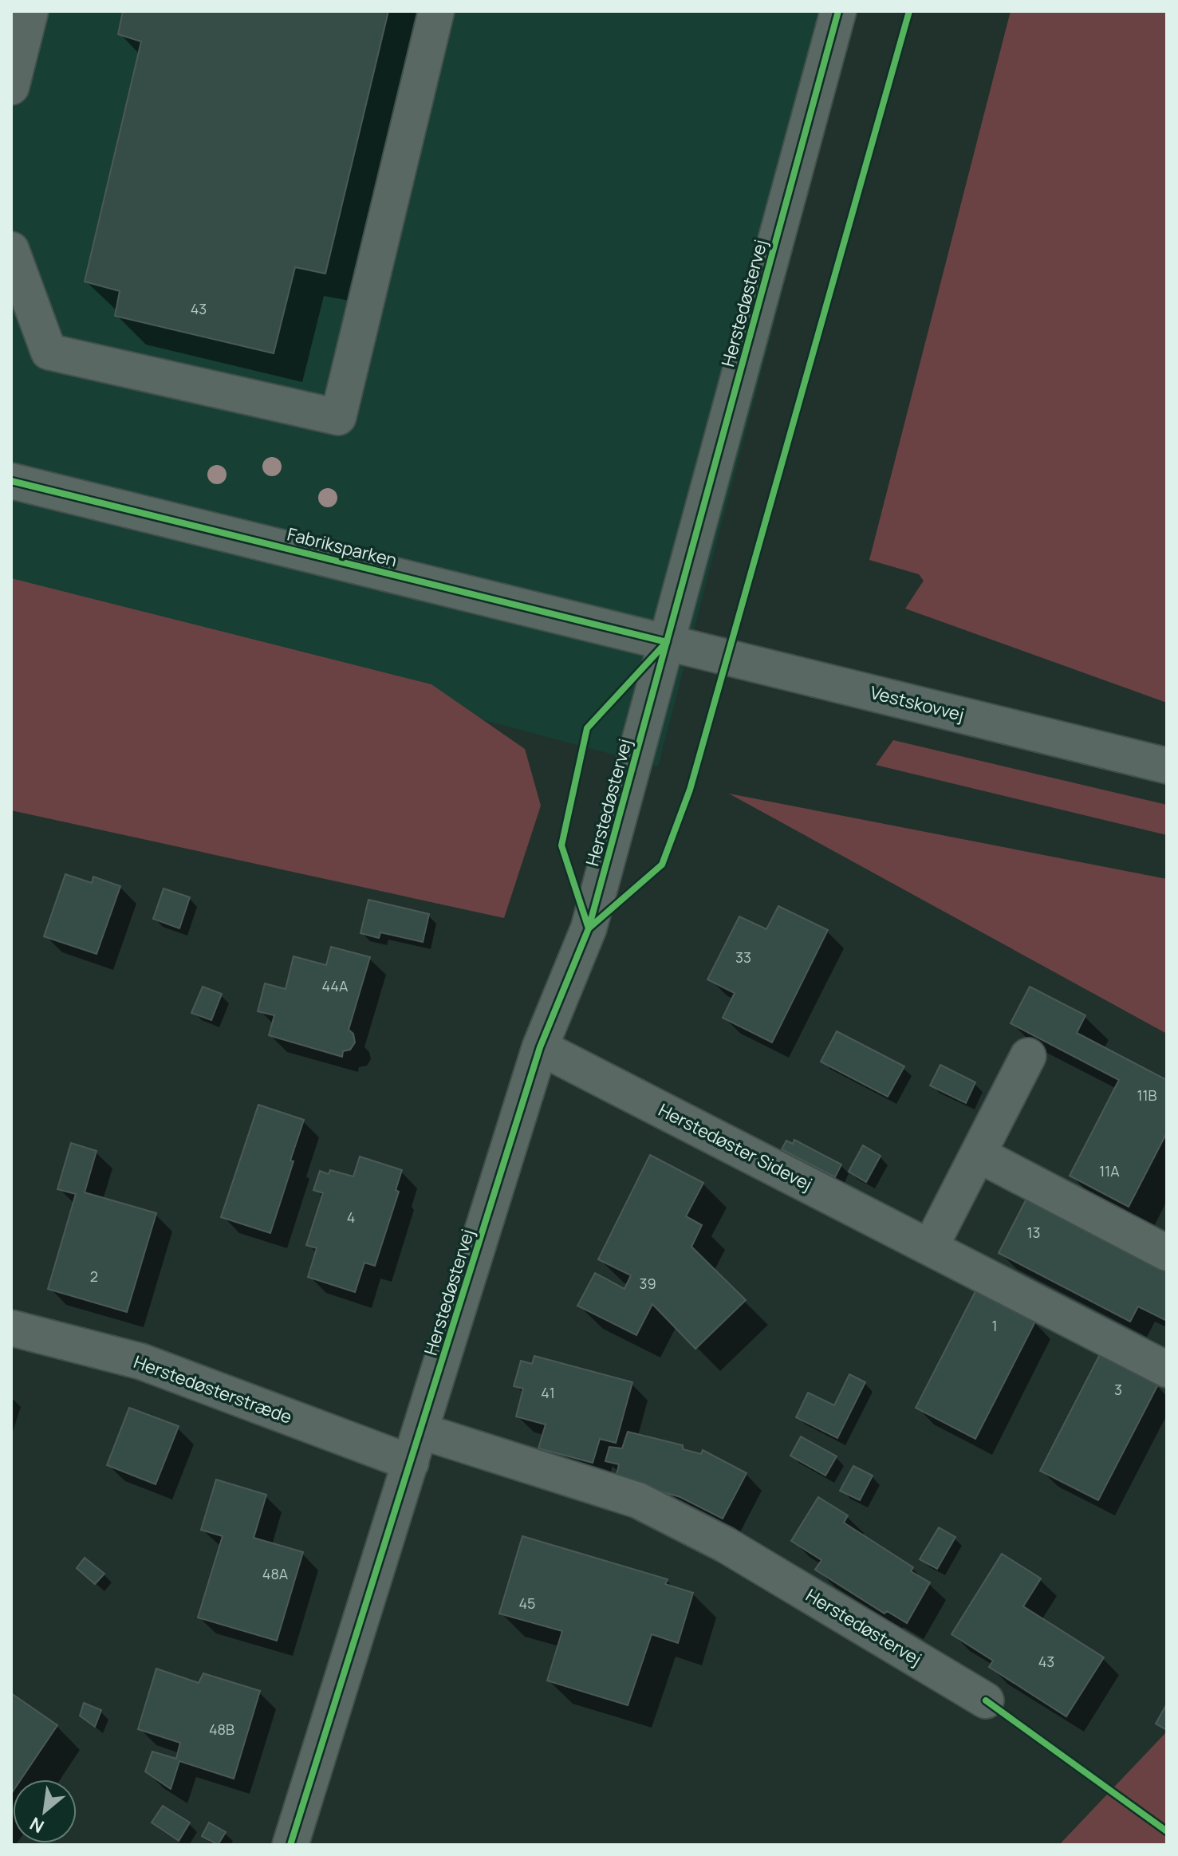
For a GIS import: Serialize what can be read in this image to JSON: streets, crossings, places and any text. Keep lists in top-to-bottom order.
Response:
{
  "streets": {
    "street": [
      "Herstedøstervej",
      "Fabriksparken",
      "Vestskovvej",
      "Herstedøster Sidevej",
      "Herstedøsterstræde"
    ]
  },
  "crossings": [
    ["Herstedøstervej", "Fabriksparken"],
    ["Herstedøstervej", "Vestskovvej"],
    ["Herstedøstervej", "Herstedøster Sidevej"],
    ["Herstedøstervej", "Herstedøsterstræde"],
    ["Fabriksparken", "Vestskovvej"]
  ],
  "house_numbers": [
    "43",
    "33",
    "44A",
    "11B",
    "11A",
    "4",
    "13",
    "2",
    "39",
    "1",
    "3",
    "41",
    "48A",
    "45",
    "43",
    "48B"
  ],
  "north": "bottom left"
}
